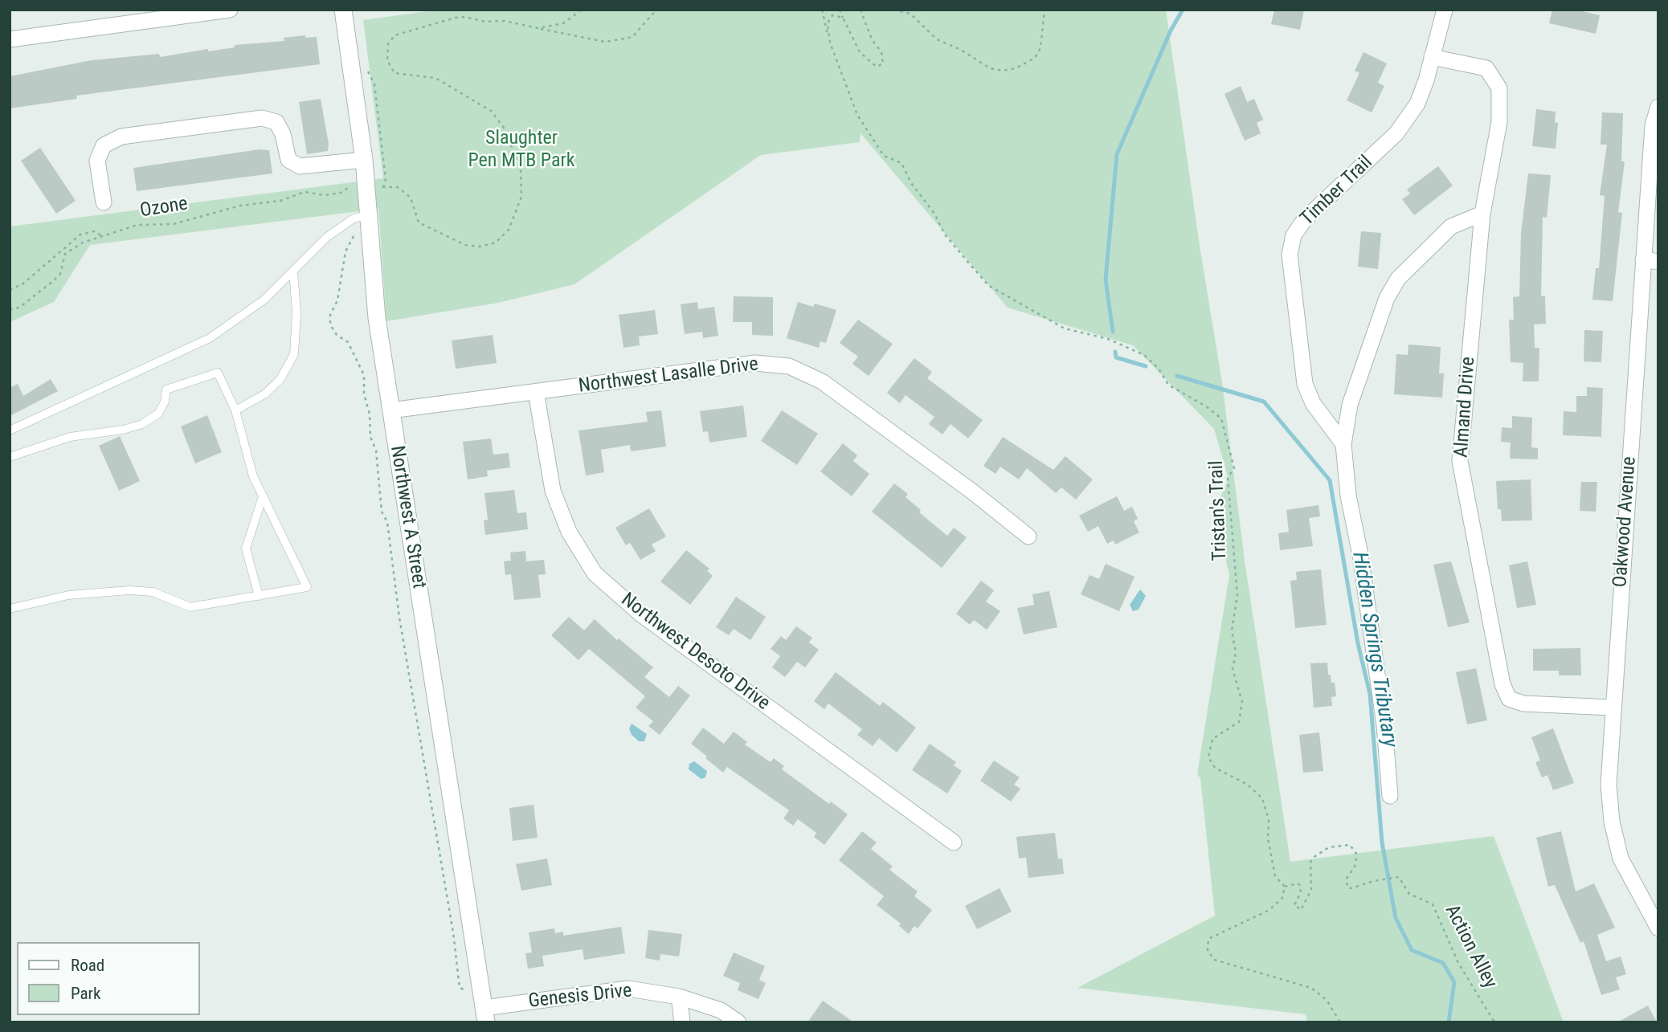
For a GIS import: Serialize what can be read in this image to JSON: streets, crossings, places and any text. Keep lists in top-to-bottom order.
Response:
{
  "streets": {
    "street": [
      "Timber Trail",
      "Northwest Lasalle Drive",
      "Almand Drive",
      "Northwest A Street",
      "Oakwood Avenue",
      "Northwest Desoto Drive",
      "Genesis Drive"
    ],
    "path": ["Ozone", "Tristan's Trail", "Action Alley"]
  },
  "crossings": [
    ["Timber Trail", "Almand Drive"],
    ["Northwest Lasalle Drive", "Northwest A Street"],
    ["Northwest Lasalle Drive", "Northwest Desoto Drive"],
    ["Almand Drive", "Oakwood Avenue"],
    ["Tristan's Trail", "Action Alley"],
    ["Northwest A Street", "Genesis Drive"]
  ],
  "water": ["Hidden Springs Tributary"],
  "parks": ["Slaughter Pen MTB Park"],
  "legend": ["Road", "Park"]
}
